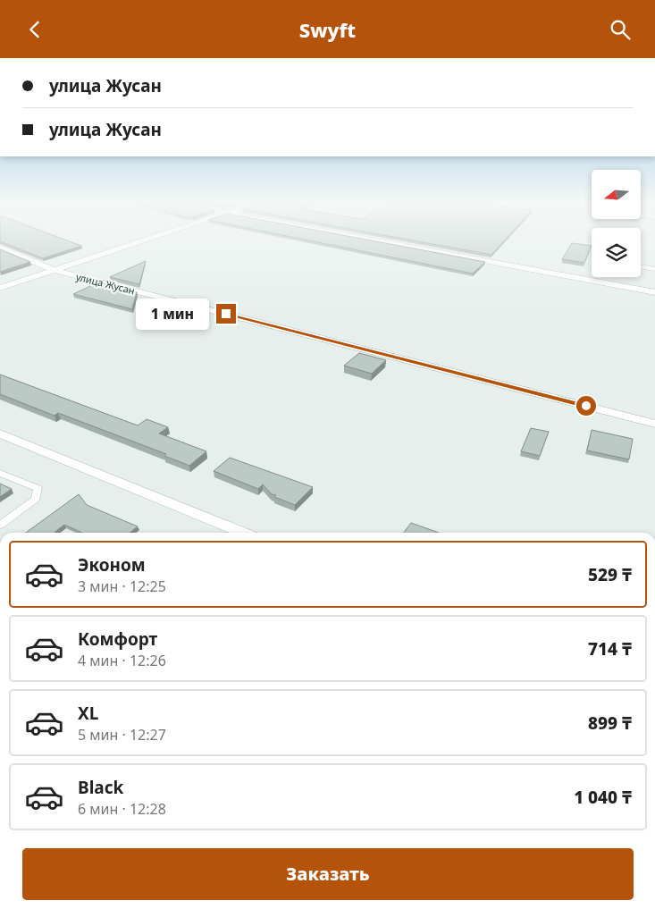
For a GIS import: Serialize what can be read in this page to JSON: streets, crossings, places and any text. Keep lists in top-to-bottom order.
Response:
{
  "streets": {
    "street": ["улица Жусан"]
  },
  "north": "left",
  "page": {
    "header": "Swyft",
    "banner": ["улица Жусан", "улица Жусан"],
    "bubble": "1 мин",
    "list": [
      {
        "name": "Эконом",
        "note": "3 мин · 12:25",
        "value": "529 ₸"
      },
      {
        "name": "Комфорт",
        "note": "4 мин · 12:26",
        "value": "714 ₸"
      },
      {
        "name": "XL",
        "note": "5 мин · 12:27",
        "value": "899 ₸"
      },
      {
        "name": "Black",
        "note": "6 мин · 12:28",
        "value": "1 040 ₸"
      }
    ],
    "buttons": "Заказать"
  }
}
